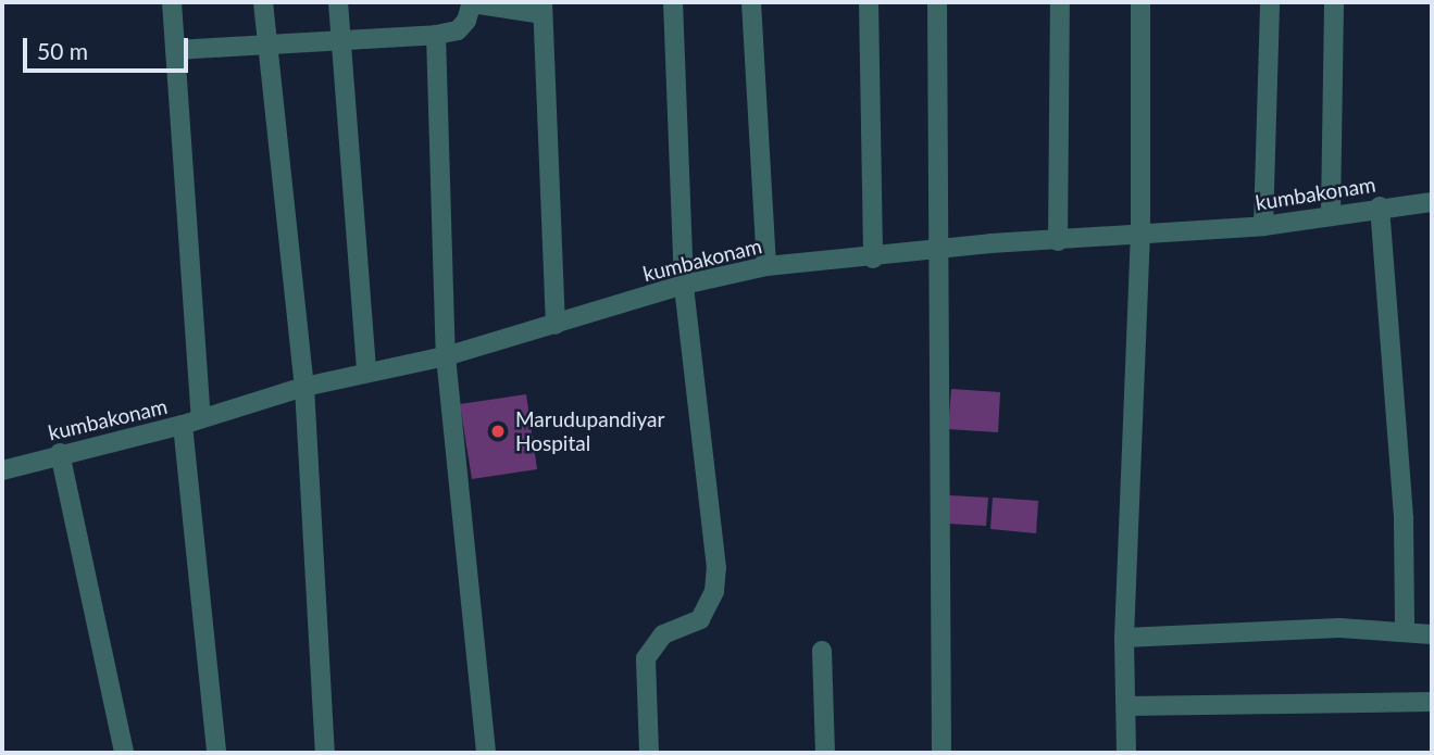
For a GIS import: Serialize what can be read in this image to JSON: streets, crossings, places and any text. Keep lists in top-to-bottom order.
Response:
{
  "streets": {
    "street": ["kumbakonam"]
  },
  "places": ["Marudupandiyar Hospital"],
  "scale_bar": "50 m"
}
